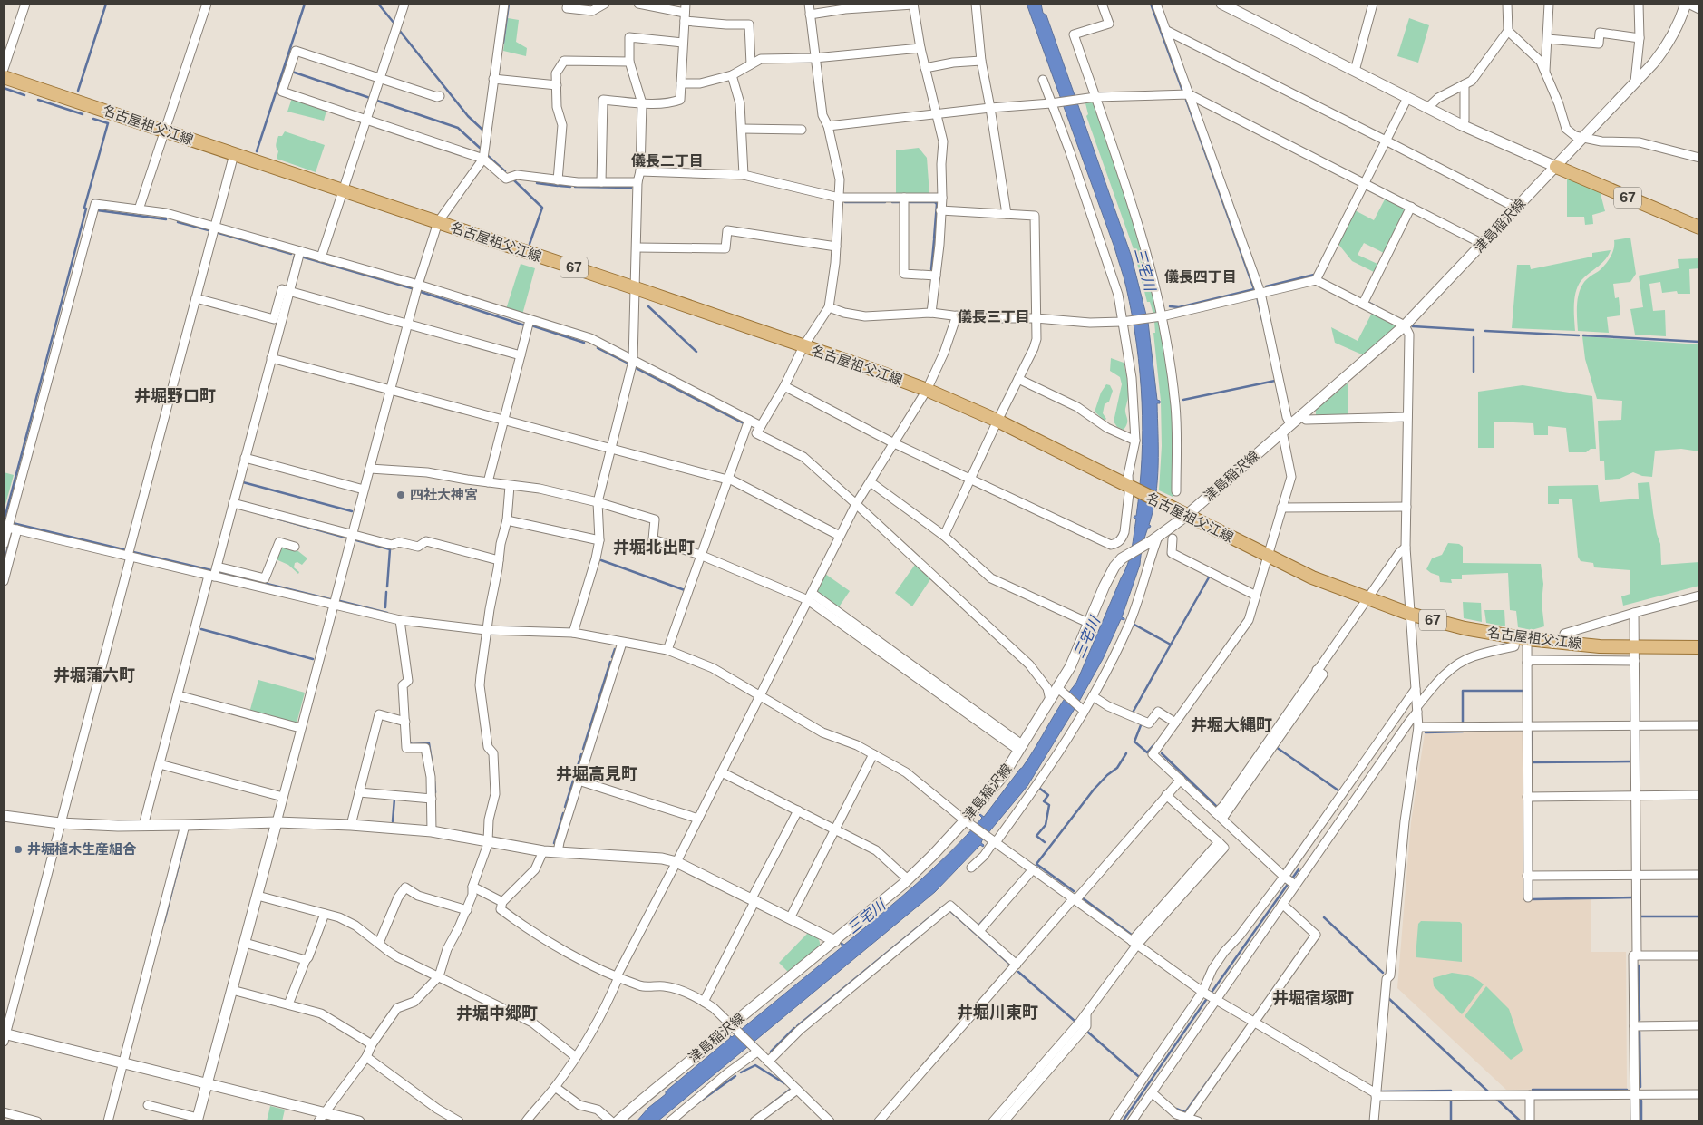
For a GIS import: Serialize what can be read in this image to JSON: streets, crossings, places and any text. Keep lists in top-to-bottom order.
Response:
{
  "streets": {
    "main road": ["名古屋祖父江線", "67"],
    "street": ["津島稲沢線"]
  },
  "crossings": [
    ["名古屋祖父江線", "津島稲沢線"],
    ["67", "津島稲沢線"]
  ],
  "districts": [
    "儀長二丁目",
    "儀長四丁目",
    "儀長三丁目",
    "井堀野口町",
    "井堀北出町",
    "井堀蒲六町",
    "井堀大縄町",
    "井堀高見町",
    "井堀宿塚町",
    "井堀川東町",
    "井堀中郷町"
  ],
  "water": ["三宅川"],
  "places": ["四社大神宮", "井堀植木生産組合"]
}
